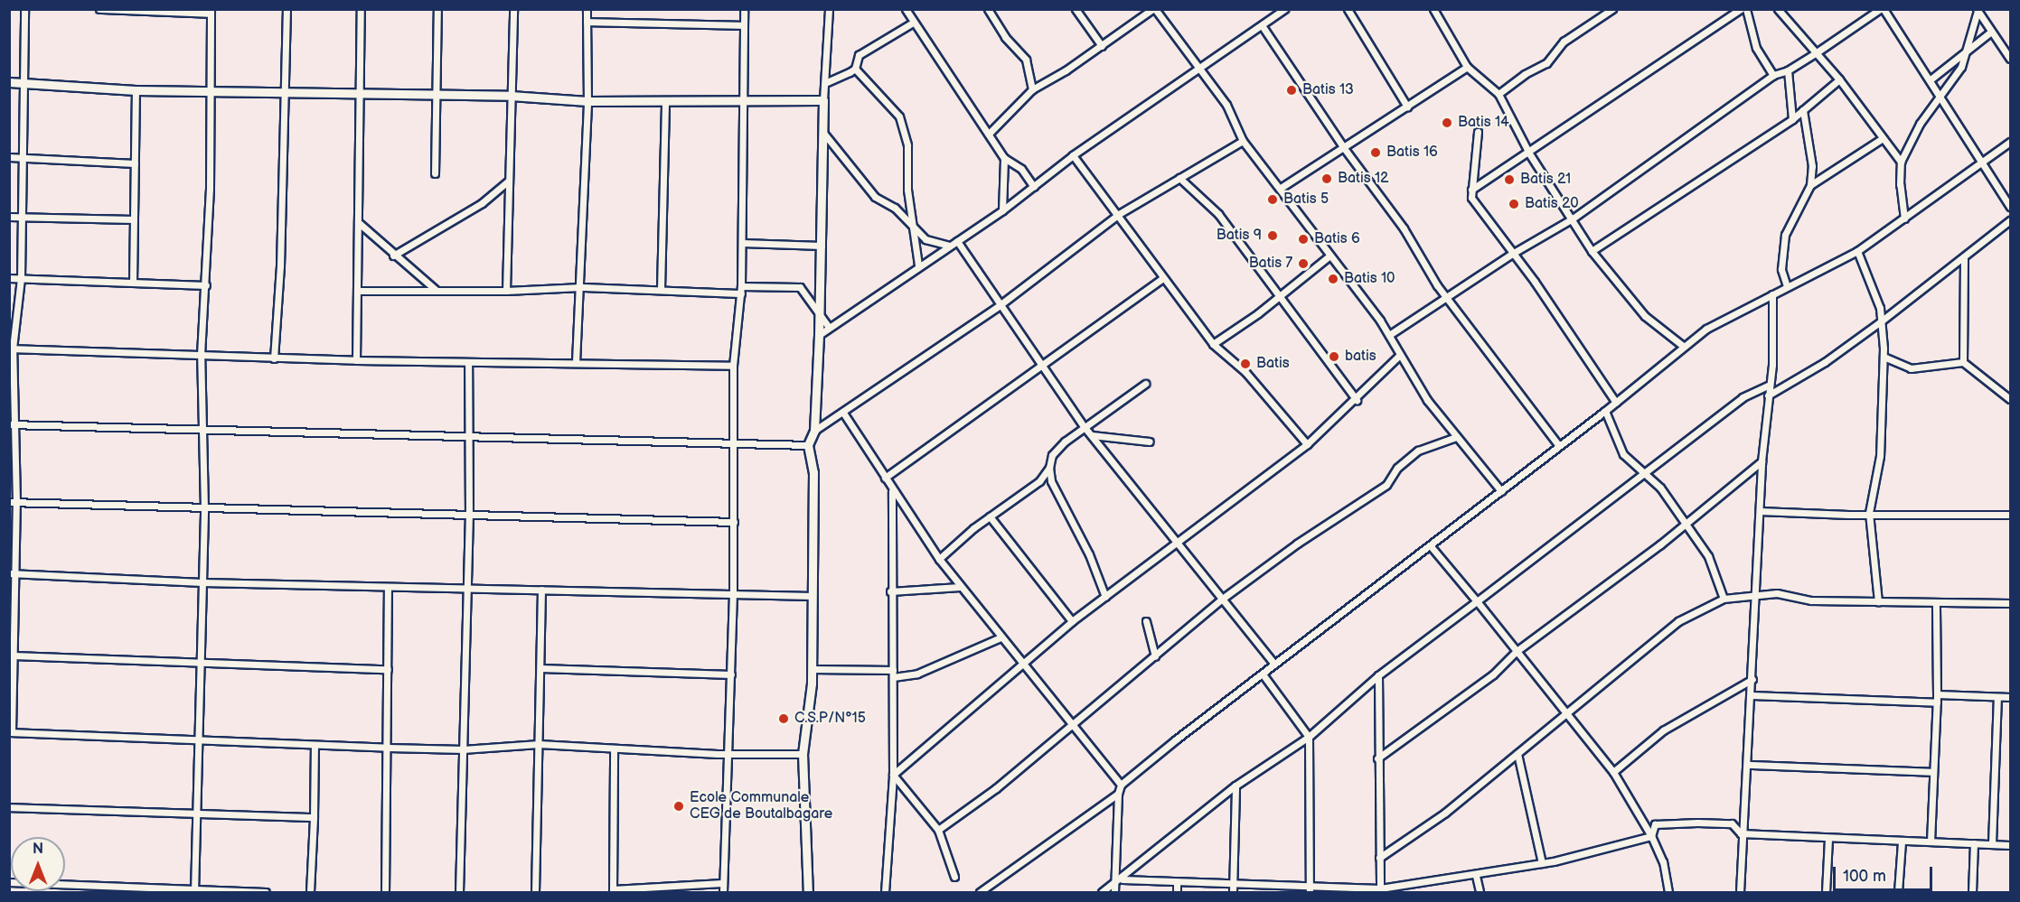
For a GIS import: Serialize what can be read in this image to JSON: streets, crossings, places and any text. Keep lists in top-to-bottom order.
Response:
{
  "places": [
    "Batis 13",
    "Batis 14",
    "Batis 16",
    "Batis 12",
    "Batis 21",
    "Batis 5",
    "Batis 20",
    "Batis 9",
    "Batis 6",
    "Batis 7",
    "Batis 10",
    "batis",
    "Batis",
    "C.S.P/N°15",
    "Ecole Communale CEG de Boutalbagare"
  ],
  "scale_bar": "100 m",
  "north": "top"
}
